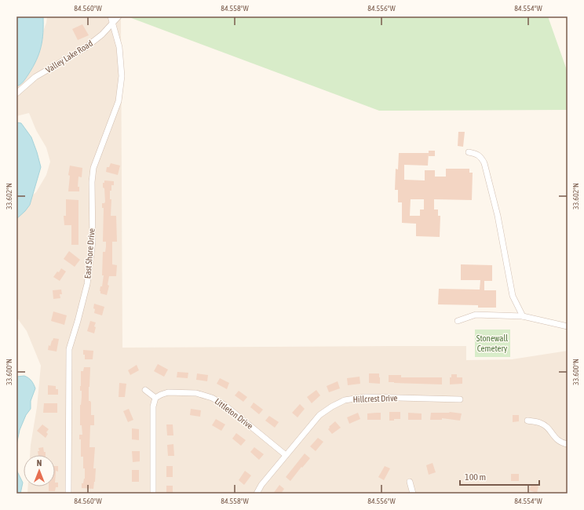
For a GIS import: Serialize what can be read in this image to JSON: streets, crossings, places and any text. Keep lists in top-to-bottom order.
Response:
{
  "streets": {
    "street": [
      "Valley Lake Road",
      "East Shore Drive",
      "Hillcrest Drive",
      "Littleton Drive"
    ]
  },
  "crossings": [
    ["Valley Lake Road", "East Shore Drive"],
    ["Hillcrest Drive", "Littleton Drive"]
  ],
  "parks": ["Stonewall Cemetery"],
  "scale_bar": "100 m",
  "north": "top",
  "coordinates": [
    "84.560°W",
    "84.558°W",
    "84.556°W",
    "84.554°W",
    "33.602°N",
    "33.600°N"
  ]
}
